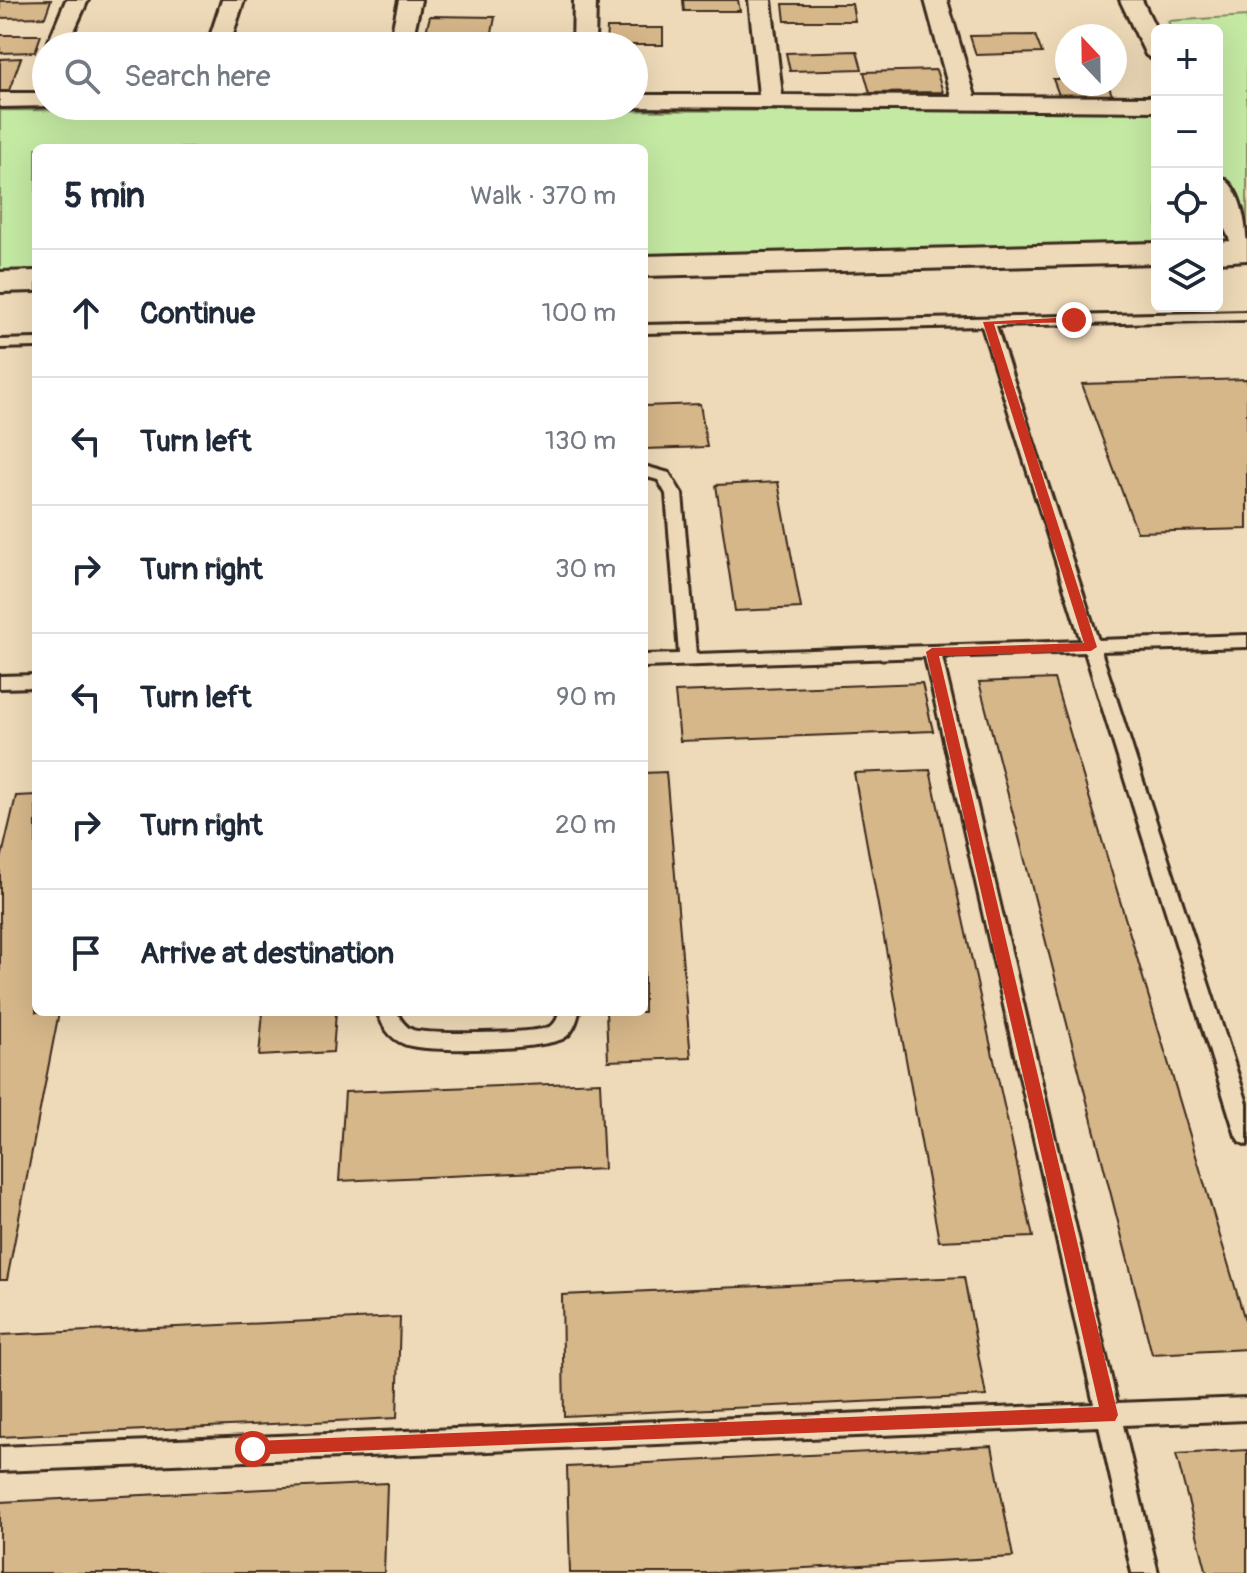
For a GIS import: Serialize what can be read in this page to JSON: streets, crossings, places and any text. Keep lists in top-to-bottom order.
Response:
{
  "north": "top",
  "page": {
    "map_buttons": ["+", "−"],
    "search": "Search here",
    "heading": ["5 min", "Walk · 370 m"],
    "list": [
      ["Continue", "100 m"],
      ["Turn left", "130 m"],
      ["Turn right", "30 m"],
      ["Turn left", "90 m"],
      ["Turn right", "20 m"],
      "Arrive at destination"
    ]
  }
}
